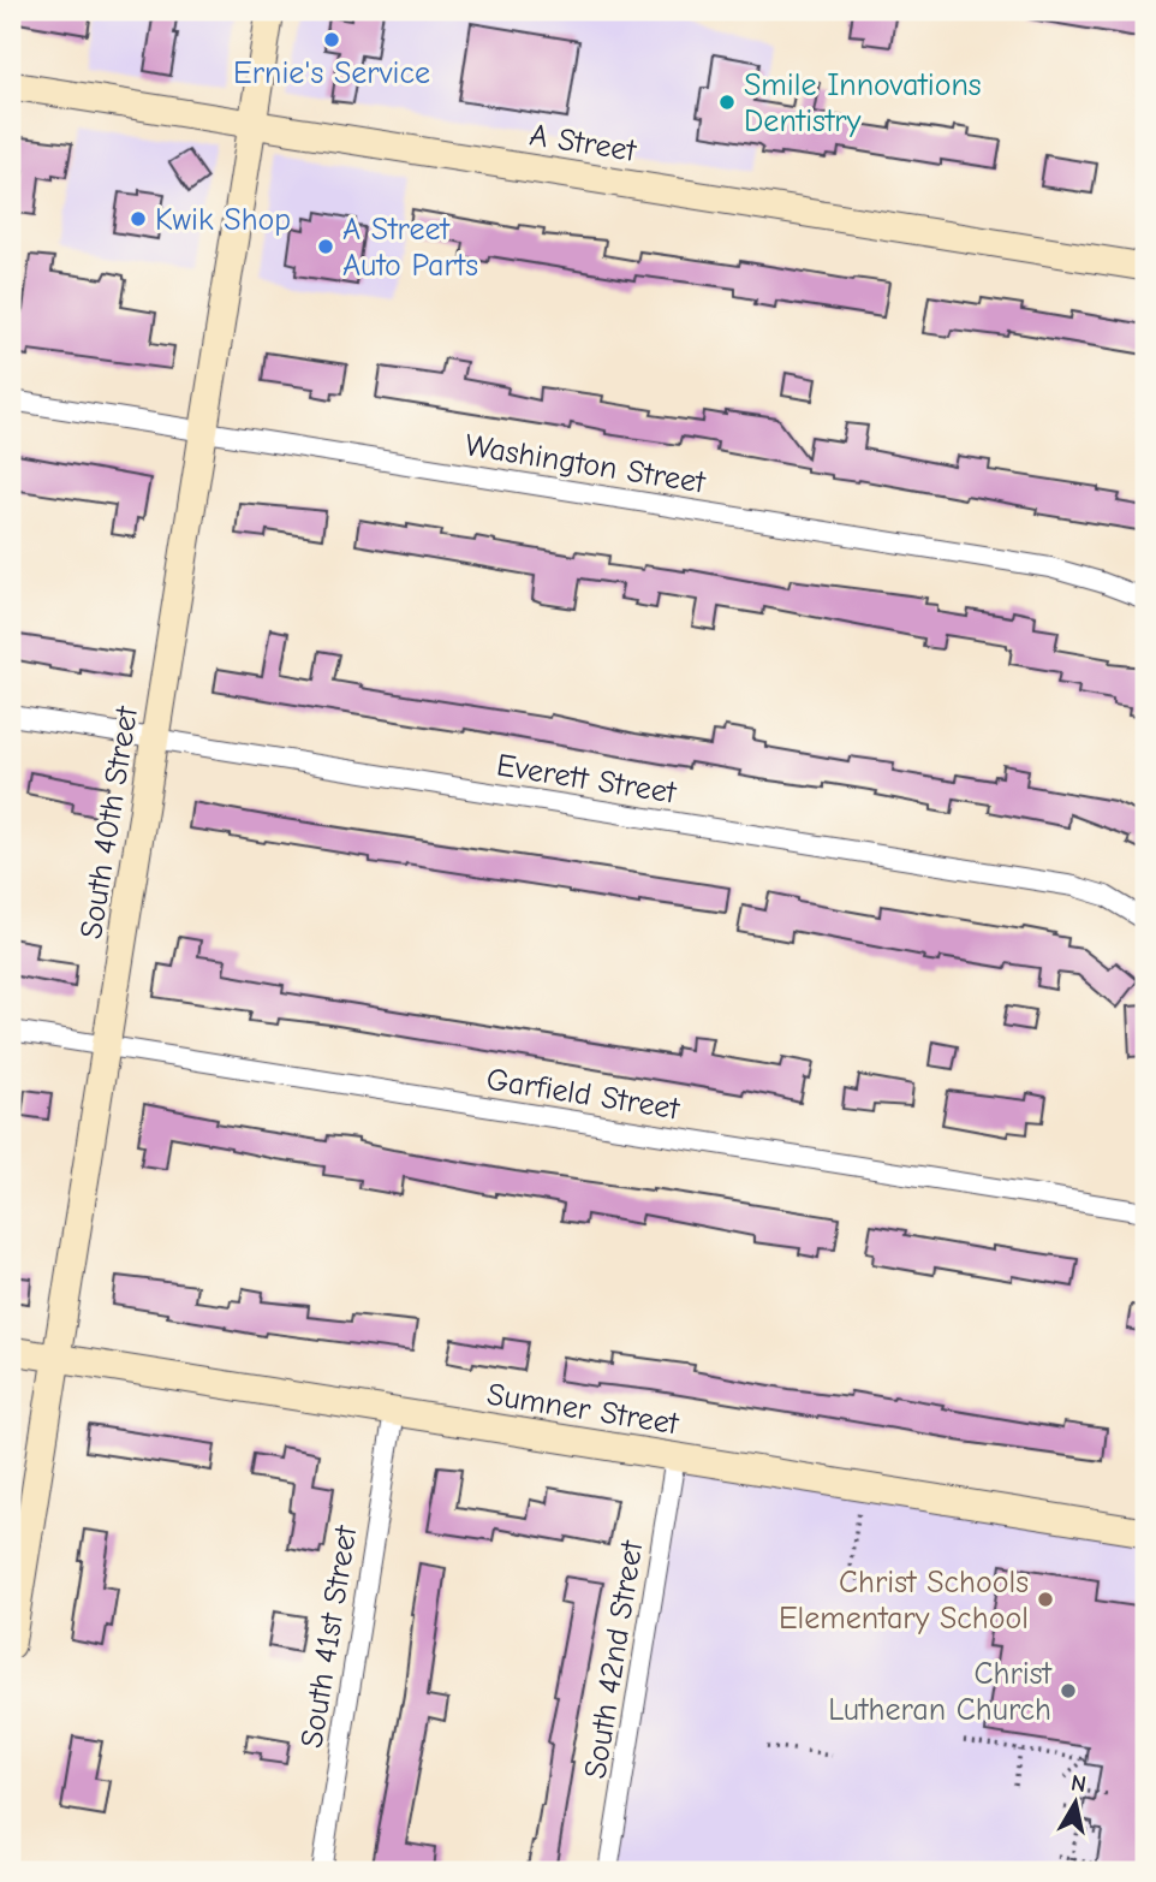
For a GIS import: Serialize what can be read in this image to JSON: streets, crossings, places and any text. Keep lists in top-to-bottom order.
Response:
{
  "streets": {
    "main road": ["A Street", "South 40th Street", "Sumner Street"],
    "street": [
      "Washington Street",
      "Everett Street",
      "Garfield Street",
      "South 41st Street",
      "South 42nd Street"
    ]
  },
  "crossings": [
    ["A Street", "South 40th Street"],
    ["Washington Street", "South 40th Street"],
    ["Everett Street", "South 40th Street"],
    ["South 40th Street", "Garfield Street"],
    ["South 40th Street", "Sumner Street"],
    ["Sumner Street", "South 41st Street"],
    ["Sumner Street", "South 42nd Street"]
  ],
  "places": [
    "Ernie's Service",
    "Smile Innovations Dentistry",
    "Kwik Shop",
    "A Street Auto Parts",
    "Christ Schools Elementary School",
    "Christ Lutheran Church"
  ],
  "north": "top"
}
